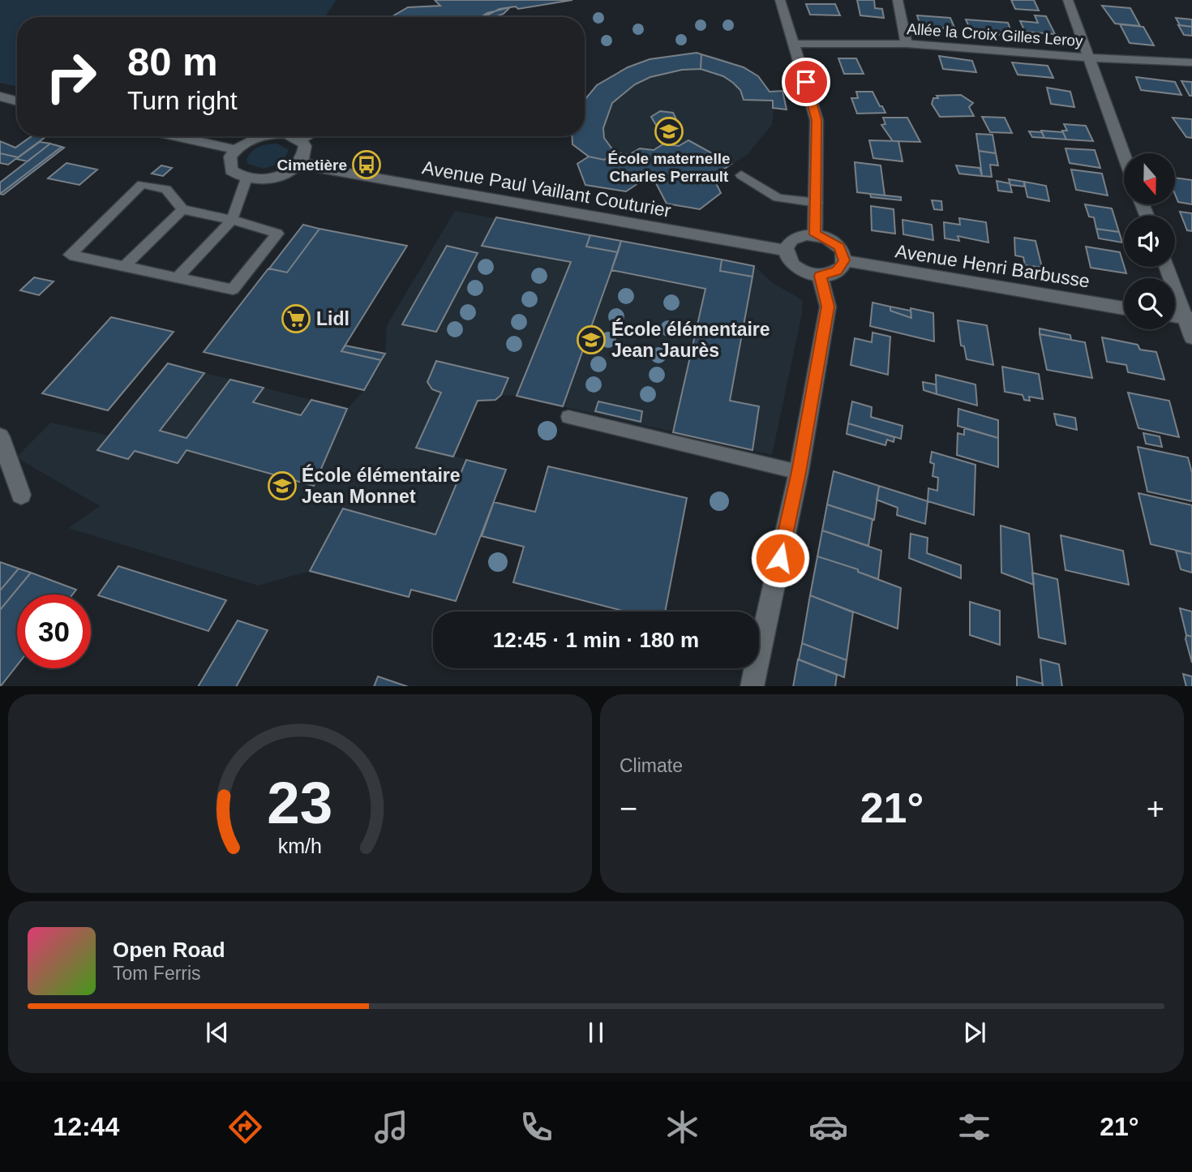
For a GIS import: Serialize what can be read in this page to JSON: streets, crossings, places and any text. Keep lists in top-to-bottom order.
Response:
{
  "streets": {
    "street": ["Allée la Croix Gilles Leroy", "Avenue Paul Vaillant Couturier", "Avenue Henri Barbusse"]
  },
  "crossings": [
    ["Avenue Paul Vaillant Couturier", "Avenue Henri Barbusse"]
  ],
  "places": {
    "school or university": ["École maternelle Charles Perrault", "École élémentaire Jean Jaurès", "École élémentaire Jean Monnet"],
    "bus stop": ["Cimetière"],
    "supermarket": ["Lidl"]
  },
  "north": "bottom",
  "page": {
    "turn": ["80 m", "Turn right"],
    "limit": "30",
    "trip": "12:45 · 1 min · 180 m",
    "tile": "Climate",
    "heat": ["−", "21°", "+"],
    "song": ["Open Road", "Tom Ferris"],
    "tabs": ["12:44", "21°"],
    "gauge": ["23", "km/h"]
  }
}
